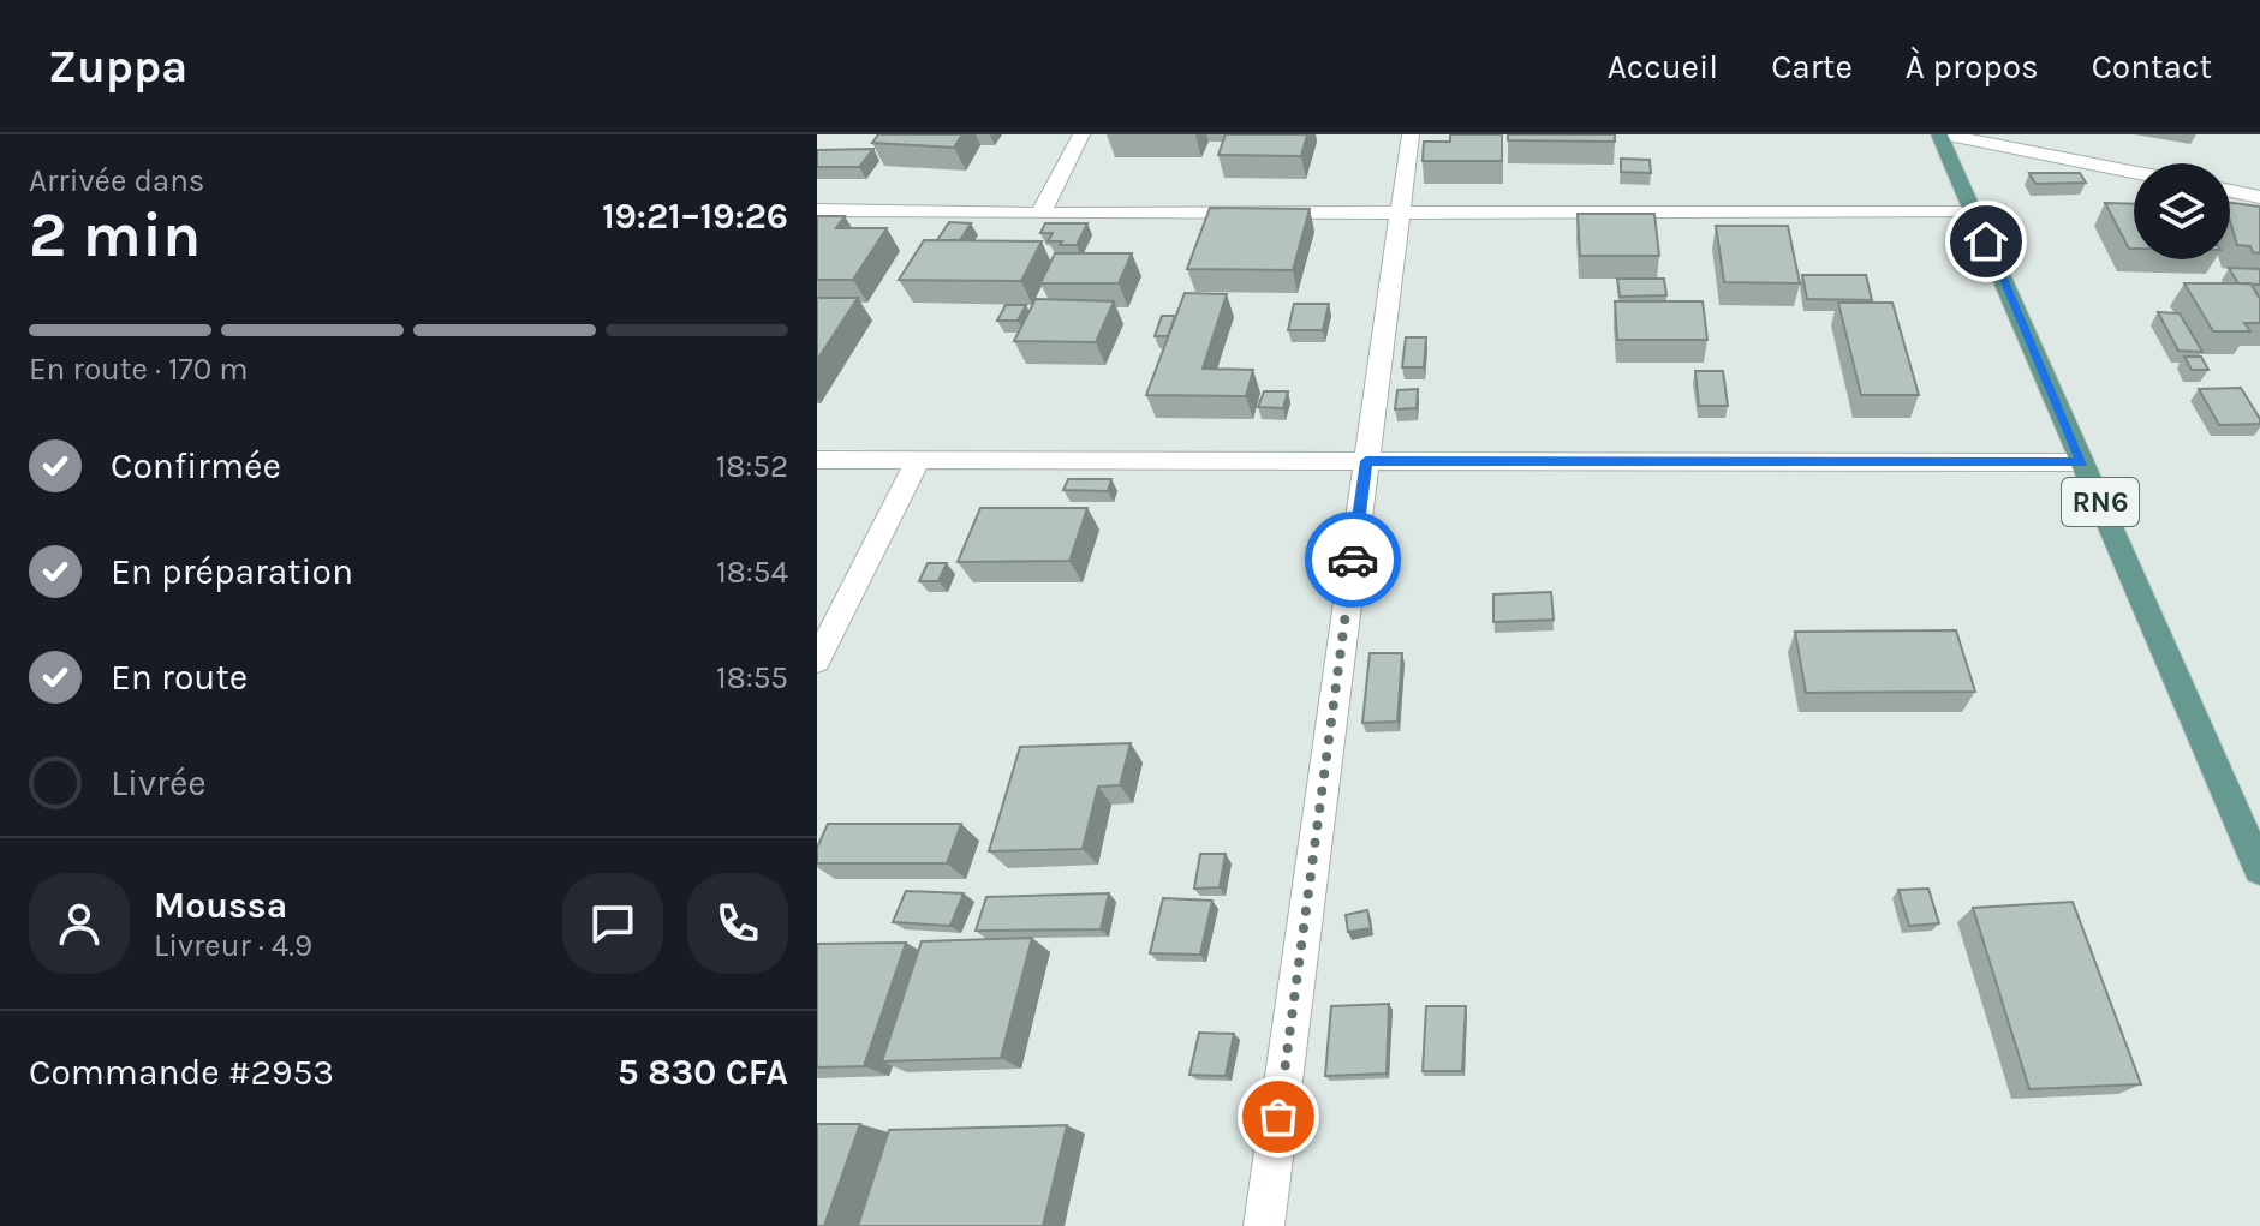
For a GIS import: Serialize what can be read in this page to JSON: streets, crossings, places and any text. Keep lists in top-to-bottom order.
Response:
{
  "streets": {
    "main road": ["RN6"]
  },
  "page": {
    "header": "Zuppa",
    "nav": [
      "Accueil",
      "Carte",
      "À propos",
      "Contact"
    ],
    "heading": ["2 min", "Arrivée dans", "19:21–19:26"],
    "panel": [
      "Moussa",
      "Livreur · 4.9",
      "Commande #2953",
      "5 830 CFA"
    ],
    "bar": "En route · 170 m",
    "list": [
      ["Confirmée", "18:52"],
      ["En préparation", "18:54"],
      ["En route", "18:55"],
      "Livrée"
    ]
  }
}
